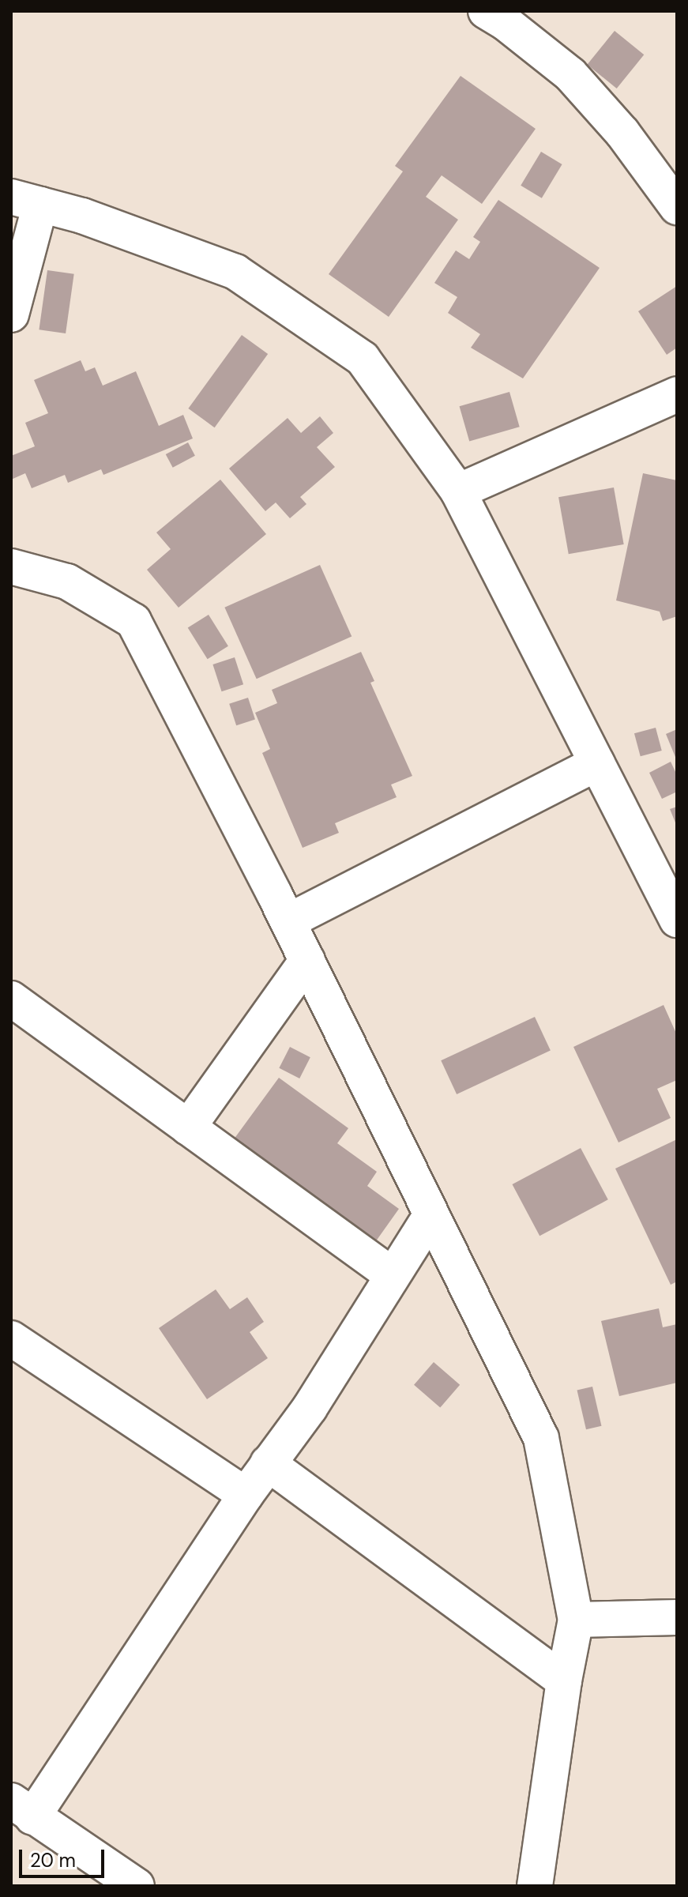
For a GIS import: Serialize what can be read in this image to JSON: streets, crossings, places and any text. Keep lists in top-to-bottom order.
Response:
{
  "scale_bar": "20 m"
}
